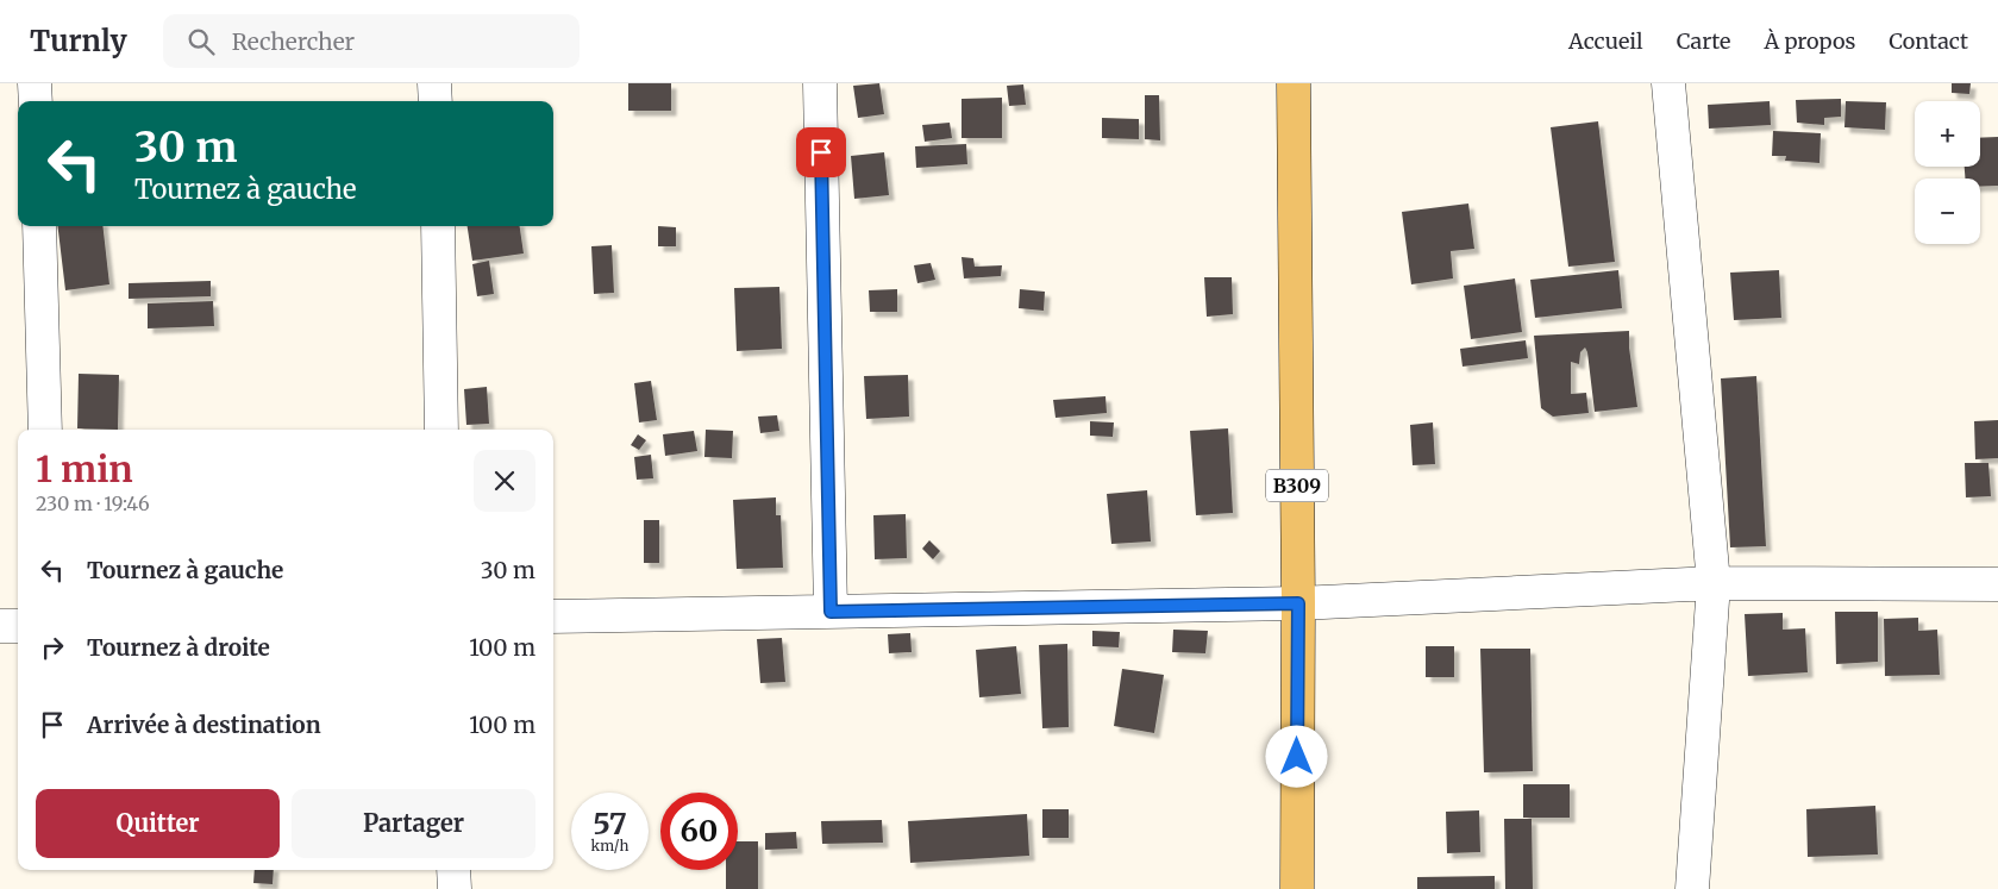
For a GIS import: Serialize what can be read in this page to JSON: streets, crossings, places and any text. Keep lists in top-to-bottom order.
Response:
{
  "streets": {
    "main road": ["B309"]
  },
  "page": {
    "header": "Turnly",
    "search": "Rechercher",
    "nav": [
      "Accueil",
      "Carte",
      "À propos",
      "Contact"
    ],
    "map_buttons": ["+", "−"],
    "turn": ["30 m", "Tournez à gauche"],
    "heading": ["1 min", "230 m · 19:46"],
    "list": [
      {
        "name": "Tournez à gauche",
        "value": "30 m"
      },
      {
        "name": "Tournez à droite",
        "value": "100 m"
      },
      {
        "name": "Arrivée à destination",
        "value": "100 m"
      }
    ],
    "buttons": ["Quitter", "Partager"],
    "speed": "57 km/h",
    "limit": "60"
  }
}
